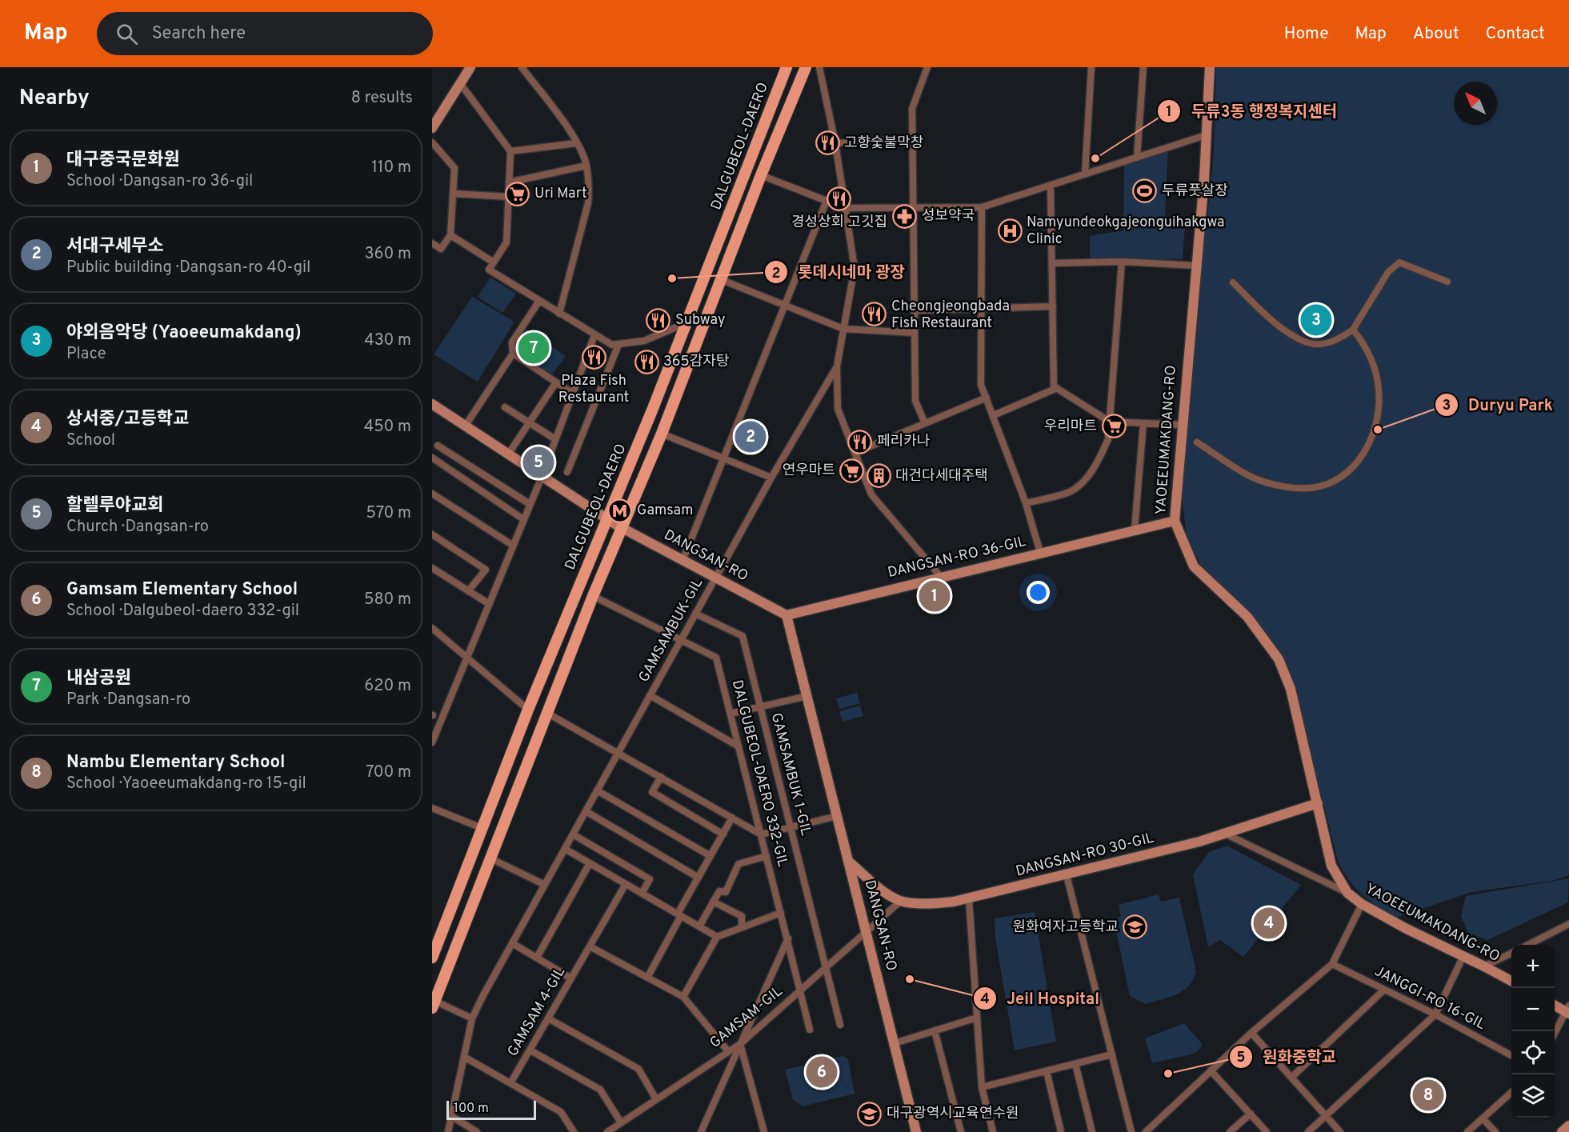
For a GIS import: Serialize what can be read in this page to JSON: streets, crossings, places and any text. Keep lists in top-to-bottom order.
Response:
{
  "streets": {
    "main road": [
      "DALGUBEOL-DAERO",
      "YAOEEUMAKDANG-RO",
      "DANGSAN-RO",
      "DANGSAN-RO 36-GIL",
      "DANGSAN-RO 30-GIL"
    ],
    "street": [
      "GAMSAMBUK-GIL",
      "DALGUBEOL-DAERO 332-GIL",
      "GAMSAMBUK 1-GIL",
      "JANGGI-RO 16-GIL",
      "GAMSAM 4-GIL",
      "GAMSAM-GIL"
    ]
  },
  "crossings": [
    ["DALGUBEOL-DAERO", "DANGSAN-RO"],
    ["DALGUBEOL-DAERO", "DALGUBEOL-DAERO 332-GIL"],
    ["YAOEEUMAKDANG-RO", "DANGSAN-RO 36-GIL"],
    ["YAOEEUMAKDANG-RO", "DANGSAN-RO 30-GIL"],
    ["DANGSAN-RO", "DANGSAN-RO 36-GIL"],
    ["DANGSAN-RO", "GAMSAMBUK-GIL"],
    ["DANGSAN-RO", "GAMSAM-GIL"],
    ["GAMSAMBUK-GIL", "DALGUBEOL-DAERO 332-GIL"],
    ["GAMSAMBUK-GIL", "GAMSAMBUK 1-GIL"],
    ["DALGUBEOL-DAERO 332-GIL", "GAMSAM-GIL"],
    ["GAMSAMBUK 1-GIL", "GAMSAM-GIL"]
  ],
  "places": {
    "restaurant": [
      "고향숯불막창",
      "경성상회 고깃집",
      "Cheongjeongbada Fish Restaurant",
      "Subway",
      "Plaza Fish Restaurant",
      "365감자탕",
      "페리카나"
    ],
    "other": [
      "두류3동 행정복지센터",
      "롯데시네마 광장",
      "Duryu Park",
      "Jeil Hospital",
      "원화중학교"
    ],
    "sports": ["두류풋살장"],
    "supermarket": ["Uri Mart", "우리마트", "연우마트"],
    "pharmacy": ["성보약국"],
    "hospital": ["Namyundeokgajeonguihakgwa Clinic"],
    "building": ["대건다세대주택"],
    "metro station": ["Gamsam"],
    "school or university": ["원화여자고등학교", "대구광역시교육연수원"]
  },
  "scale_bar": "100 m",
  "north": "top left",
  "page": {
    "header": "Map",
    "search": "Search here",
    "nav": [
      "Home",
      "Map",
      "About",
      "Contact"
    ],
    "heading": ["Nearby", "8 results"],
    "list": [
      {
        "mark": "1",
        "name": "대구중국문화원",
        "note": "School · Dangsan-ro 36-gil",
        "value": "110 m"
      },
      {
        "mark": "2",
        "name": "서대구세무소",
        "note": "Public building · Dangsan-ro 40-gil",
        "value": "360 m"
      },
      {
        "mark": "3",
        "name": "야외음악당 (Yaoeeumakdang)",
        "note": "Place",
        "value": "430 m"
      },
      {
        "mark": "4",
        "name": "상서중/고등학교",
        "note": "School",
        "value": "450 m"
      },
      {
        "mark": "5",
        "name": "할렐루야교회",
        "note": "Church · Dangsan-ro",
        "value": "570 m"
      },
      {
        "mark": "6",
        "name": "Gamsam Elementary School",
        "note": "School · Dalgubeol-daero 332-gil",
        "value": "580 m"
      },
      {
        "mark": "7",
        "name": "내삼공원",
        "note": "Park · Dangsan-ro",
        "value": "620 m"
      },
      {
        "mark": "8",
        "name": "Nambu Elementary School",
        "note": "School · Yaoeeumakdang-ro 15-gil",
        "value": "700 m"
      }
    ],
    "pins": [
      "3",
      "7",
      "2",
      "5",
      "1",
      "4",
      "6",
      "8"
    ],
    "map_buttons": ["+", "−"],
    "scale": "100 m"
  }
}
